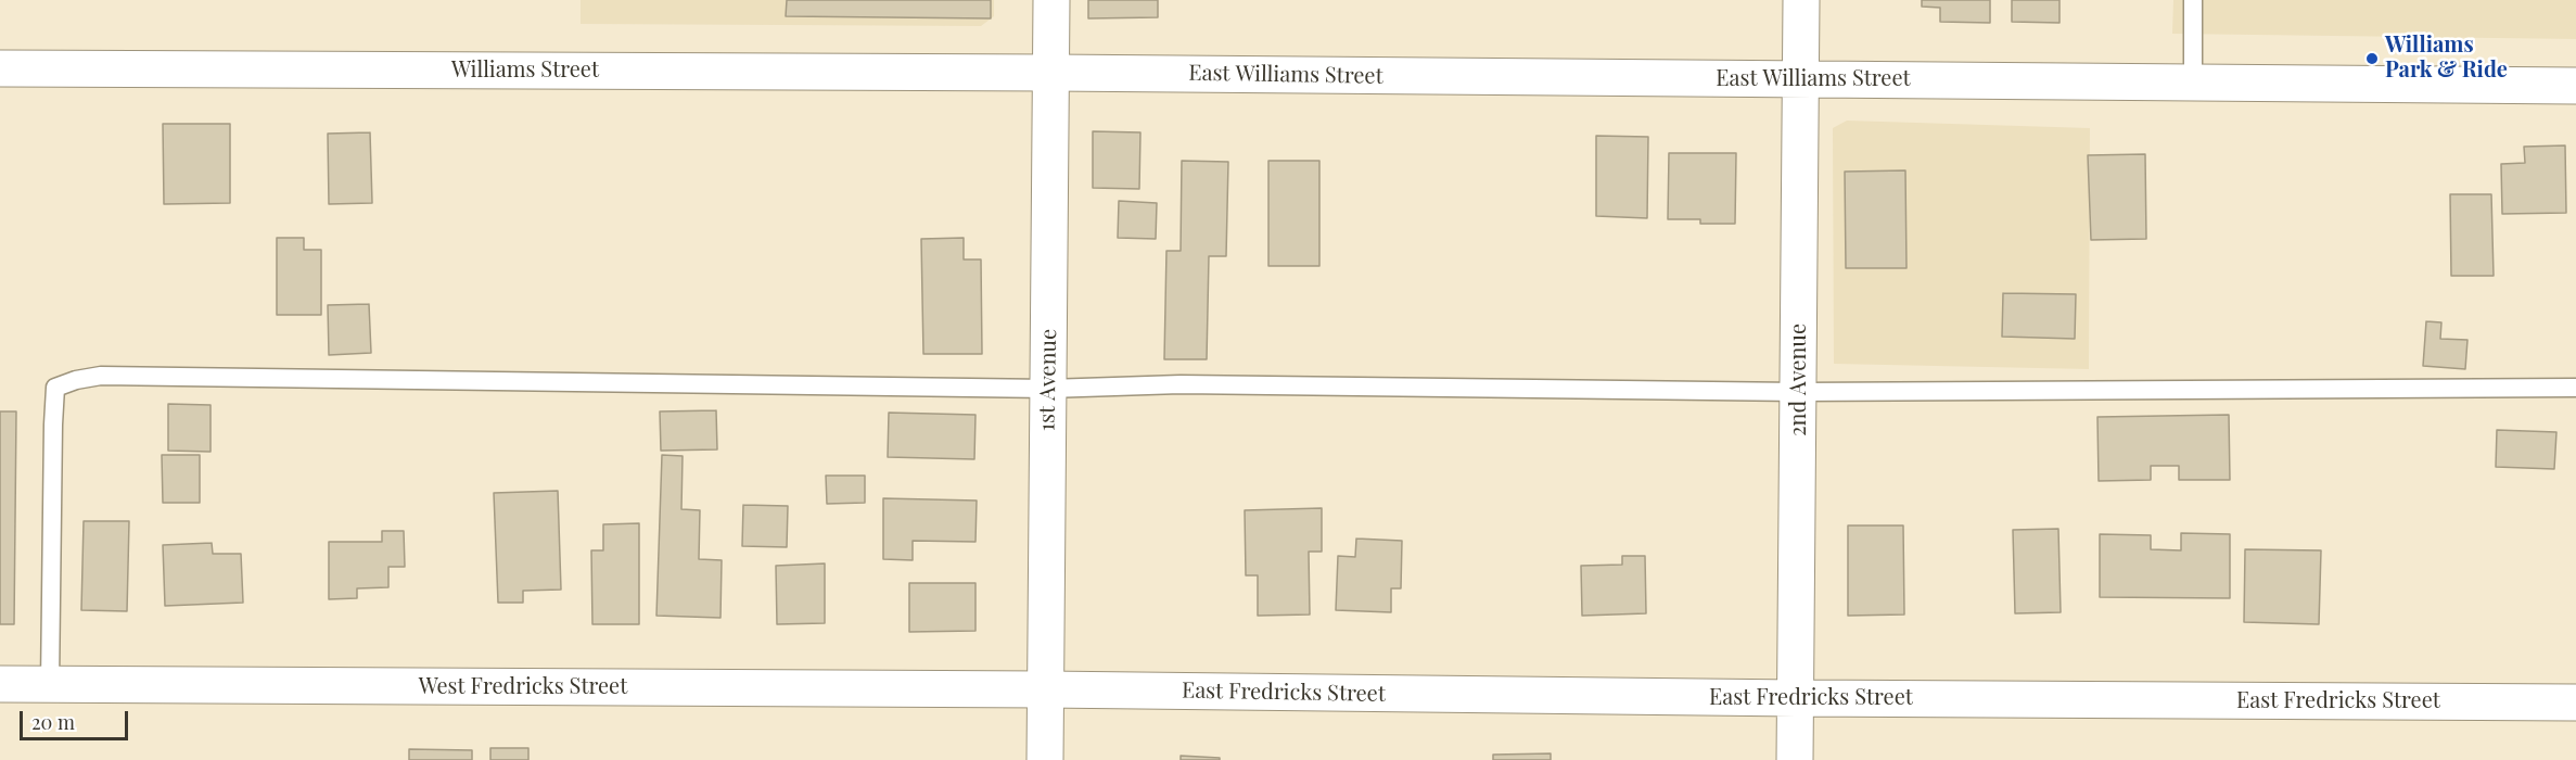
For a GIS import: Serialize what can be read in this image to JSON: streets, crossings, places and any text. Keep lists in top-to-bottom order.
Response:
{
  "streets": {
    "street": [
      "Williams Street",
      "East Williams Street",
      "1st Avenue",
      "2nd Avenue",
      "West Fredricks Street",
      "East Fredricks Street"
    ]
  },
  "crossings": [
    ["Williams Street", "East Williams Street"],
    ["Williams Street", "1st Avenue"],
    ["East Williams Street", "1st Avenue"],
    ["East Williams Street", "2nd Avenue"],
    ["1st Avenue", "West Fredricks Street"],
    ["1st Avenue", "East Fredricks Street"],
    ["2nd Avenue", "East Fredricks Street"],
    ["West Fredricks Street", "East Fredricks Street"]
  ],
  "places": ["Williams Park & Ride"],
  "scale_bar": "20 m"
}
